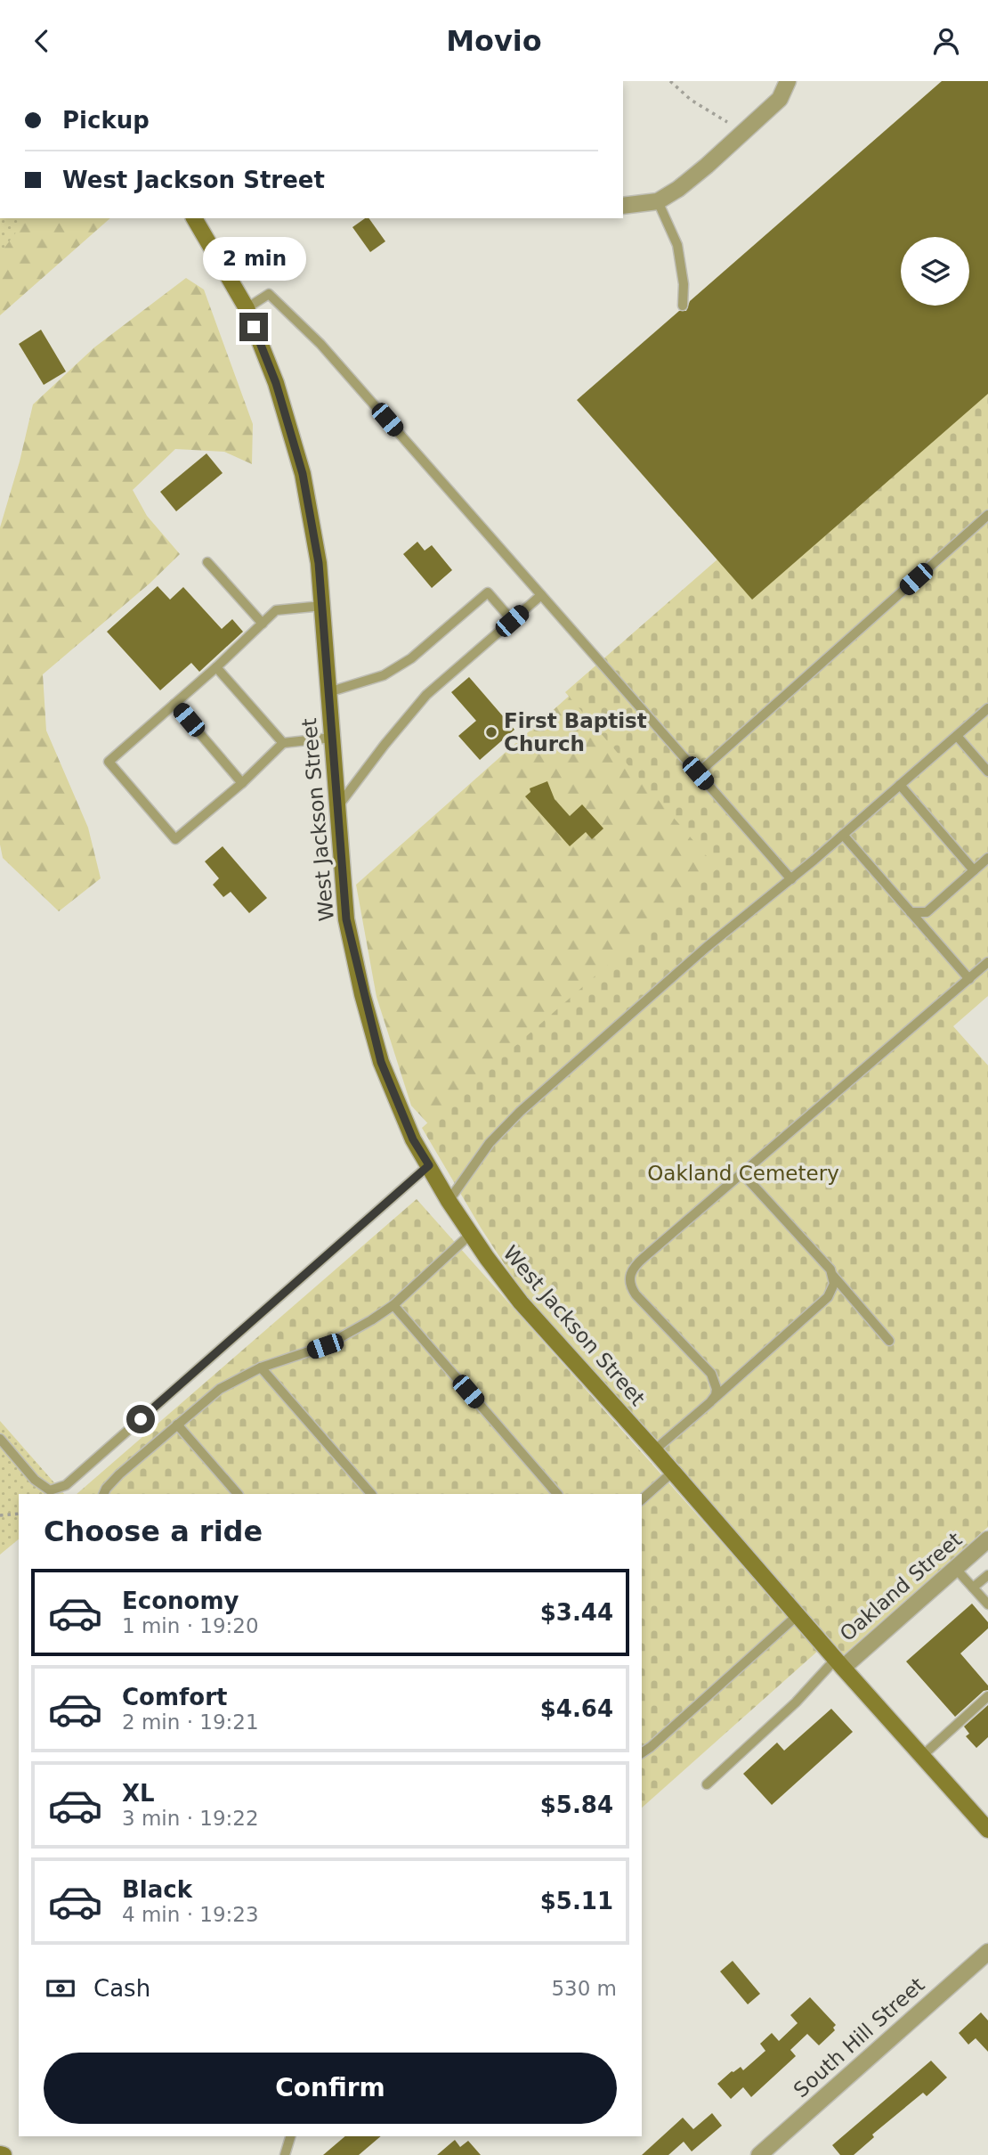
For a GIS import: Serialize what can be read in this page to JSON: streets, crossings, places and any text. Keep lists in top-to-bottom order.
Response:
{
  "streets": {
    "street": ["West Jackson Street", "Oakland Street", "South Hill Street"]
  },
  "crossings": [
    ["West Jackson Street", "Oakland Street"]
  ],
  "parks": ["Oakland Cemetery"],
  "places": ["First Baptist Church"],
  "page": {
    "header": "Movio",
    "banner": ["Pickup", "West Jackson Street"],
    "bubble": "2 min",
    "heading": "Choose a ride",
    "list": [
      {
        "name": "Economy",
        "note": "1 min · 19:20",
        "value": "$3.44"
      },
      {
        "name": "Comfort",
        "note": "2 min · 19:21",
        "value": "$4.64"
      },
      {
        "name": "XL",
        "note": "3 min · 19:22",
        "value": "$5.84"
      },
      {
        "name": "Black",
        "note": "4 min · 19:23",
        "value": "$5.11"
      }
    ],
    "pay": ["Cash", "530 m"],
    "buttons": "Confirm"
  }
}
